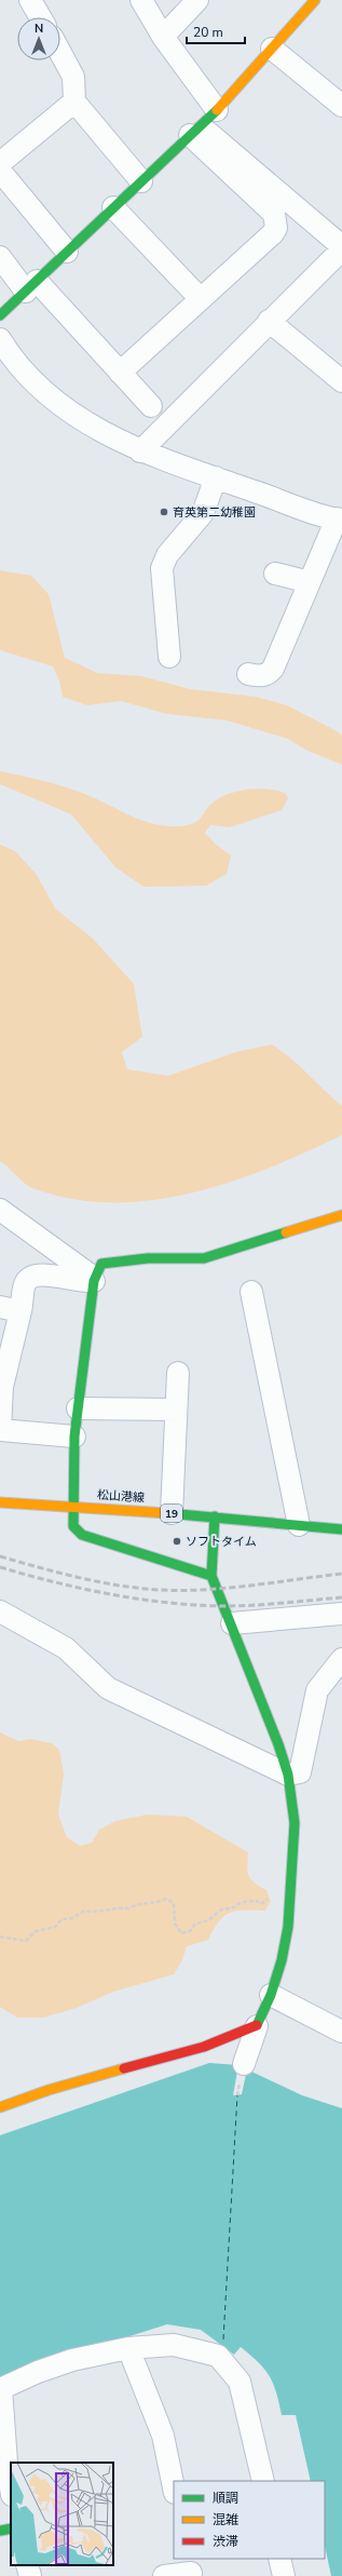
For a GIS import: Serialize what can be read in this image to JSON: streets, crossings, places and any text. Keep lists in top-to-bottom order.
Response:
{
  "streets": {
    "street": ["松山港線", "19"]
  },
  "places": ["育英第二幼稚園", "ソフトタイム"],
  "legend": ["順調", "混雑", "渋滞"],
  "scale_bar": "20 m",
  "north": "top"
}
